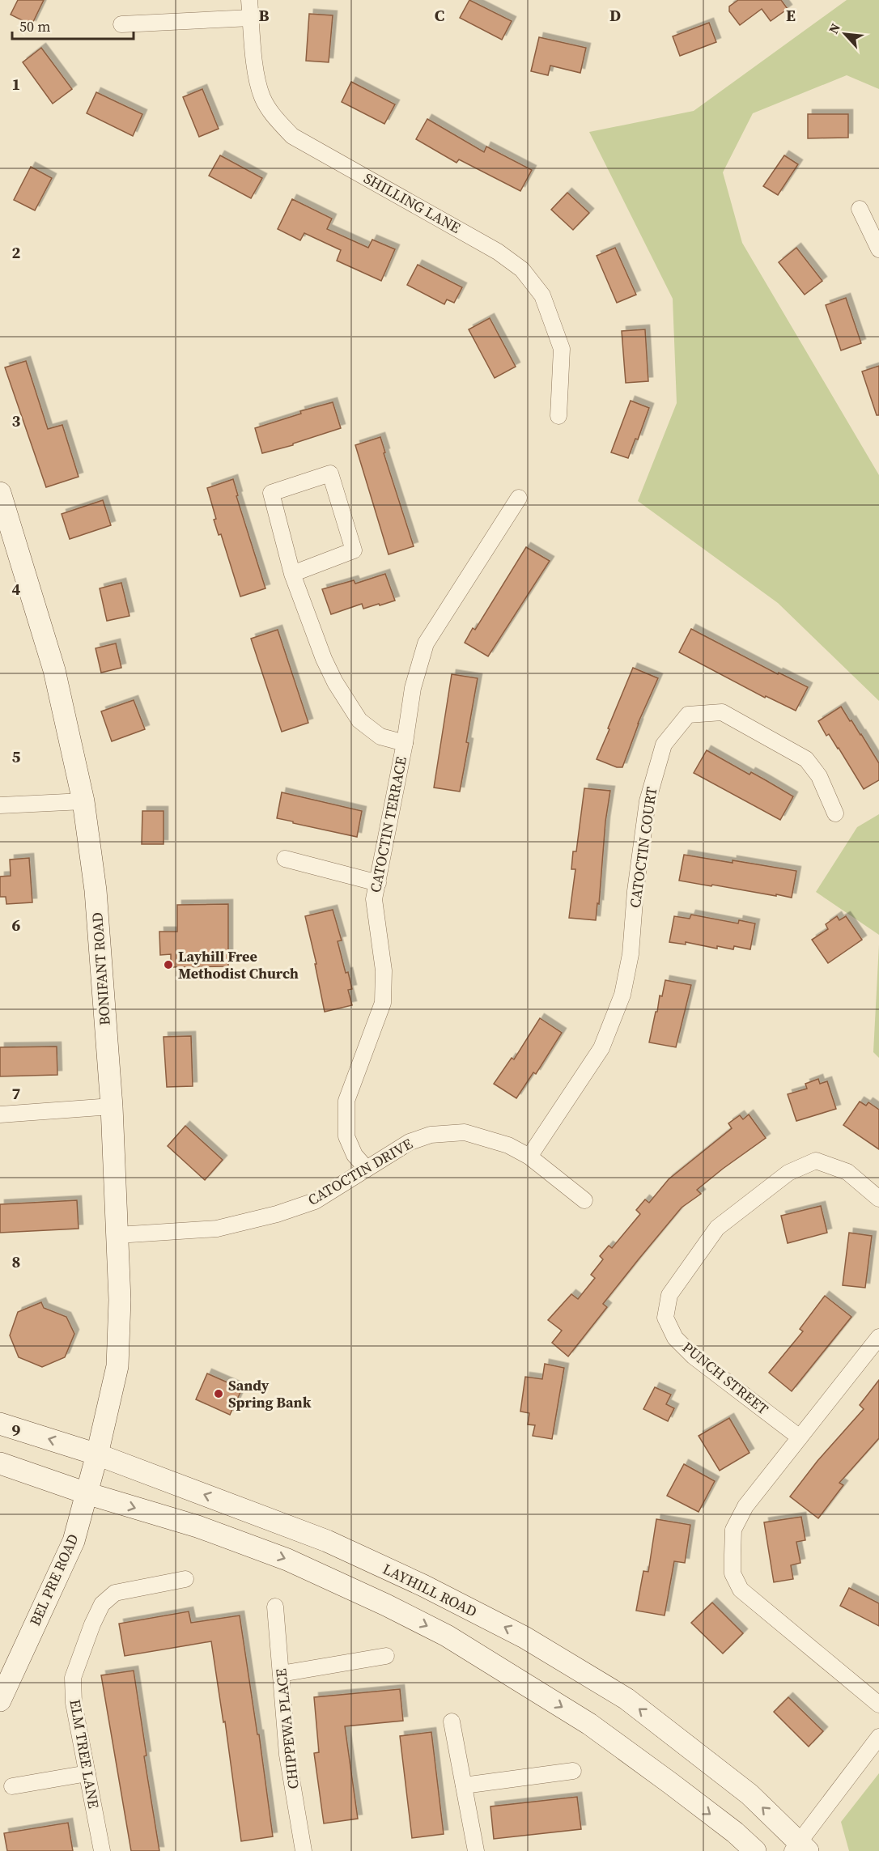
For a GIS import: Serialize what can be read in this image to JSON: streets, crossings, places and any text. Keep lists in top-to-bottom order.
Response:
{
  "streets": {
    "main road": ["BONIFANT ROAD", "BEL PRE ROAD", "LAYHILL ROAD"],
    "street": [
      "SHILLING LANE",
      "CATOCTIN TERRACE",
      "CATOCTIN COURT",
      "CATOCTIN DRIVE",
      "PUNCH STREET",
      "CHIPPEWA PLACE",
      "ELM TREE LANE"
    ]
  },
  "crossings": [
    ["CATOCTIN TERRACE", "CATOCTIN DRIVE"],
    ["CATOCTIN COURT", "CATOCTIN DRIVE"],
    ["BONIFANT ROAD", "CATOCTIN DRIVE"],
    ["BONIFANT ROAD", "BEL PRE ROAD"],
    ["BONIFANT ROAD", "LAYHILL ROAD"],
    ["BEL PRE ROAD", "LAYHILL ROAD"]
  ],
  "places": ["Layhill Free Methodist Church", "Sandy Spring Bank"],
  "scale_bar": "50 m",
  "north": "top left",
  "grid": {
    "columns": [
      "B",
      "C",
      "D",
      "E"
    ],
    "rows": [
      "1",
      "2",
      "3",
      "4",
      "5",
      "6",
      "7",
      "8",
      "9"
    ]
  }
}
